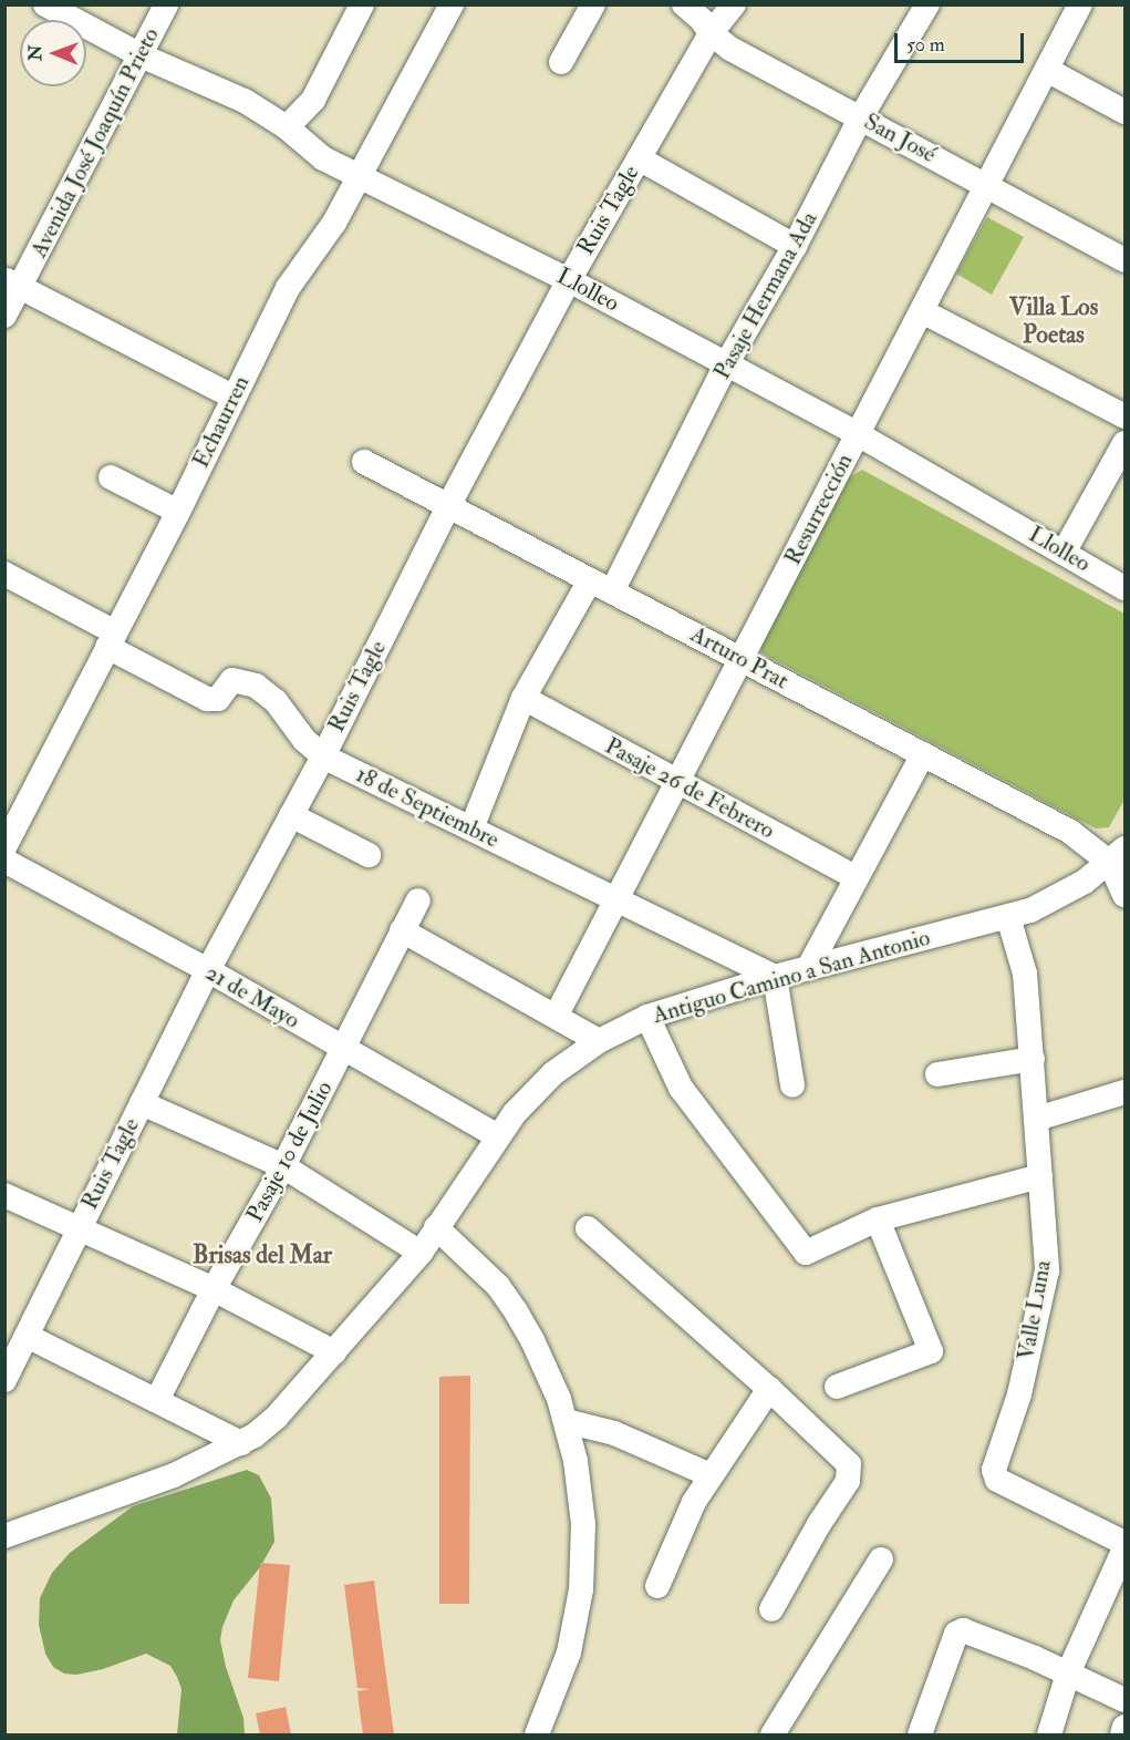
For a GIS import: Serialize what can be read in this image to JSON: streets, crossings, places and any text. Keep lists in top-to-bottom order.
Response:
{
  "streets": {
    "street": [
      "San José",
      "Avenida José Joaquín Prieto",
      "Ruis Tagle",
      "Llolleo",
      "Pasaje Hermana Ada",
      "Echaurren",
      "Resurrección",
      "Arturo Prat",
      "Pasaje 26 de Febrero",
      "18 de Septiembre",
      "Antiguo Camino a San Antonio",
      "21 de Mayo",
      "Pasaje 10 de Julio",
      "Valle Luna"
    ]
  },
  "crossings": [
    ["San José", "Ruis Tagle"],
    ["San José", "Pasaje Hermana Ada"],
    ["San José", "Resurrección"],
    ["Avenida José Joaquín Prieto", "Llolleo"],
    ["Ruis Tagle", "Llolleo"],
    ["Ruis Tagle", "Arturo Prat"],
    ["Ruis Tagle", "18 de Septiembre"],
    ["Ruis Tagle", "21 de Mayo"],
    ["Llolleo", "Pasaje Hermana Ada"],
    ["Llolleo", "Echaurren"],
    ["Llolleo", "Resurrección"],
    ["Pasaje Hermana Ada", "Arturo Prat"],
    ["Echaurren", "18 de Septiembre"],
    ["Resurrección", "Arturo Prat"],
    ["Resurrección", "Pasaje 26 de Febrero"],
    ["Resurrección", "18 de Septiembre"],
    ["Arturo Prat", "Antiguo Camino a San Antonio"],
    ["18 de Septiembre", "Antiguo Camino a San Antonio"],
    ["Antiguo Camino a San Antonio", "21 de Mayo"],
    ["Antiguo Camino a San Antonio", "Valle Luna"],
    ["21 de Mayo", "Pasaje 10 de Julio"]
  ],
  "districts": ["Villa Los Poetas", "Brisas del Mar"],
  "scale_bar": "50 m",
  "north": "left"
}
